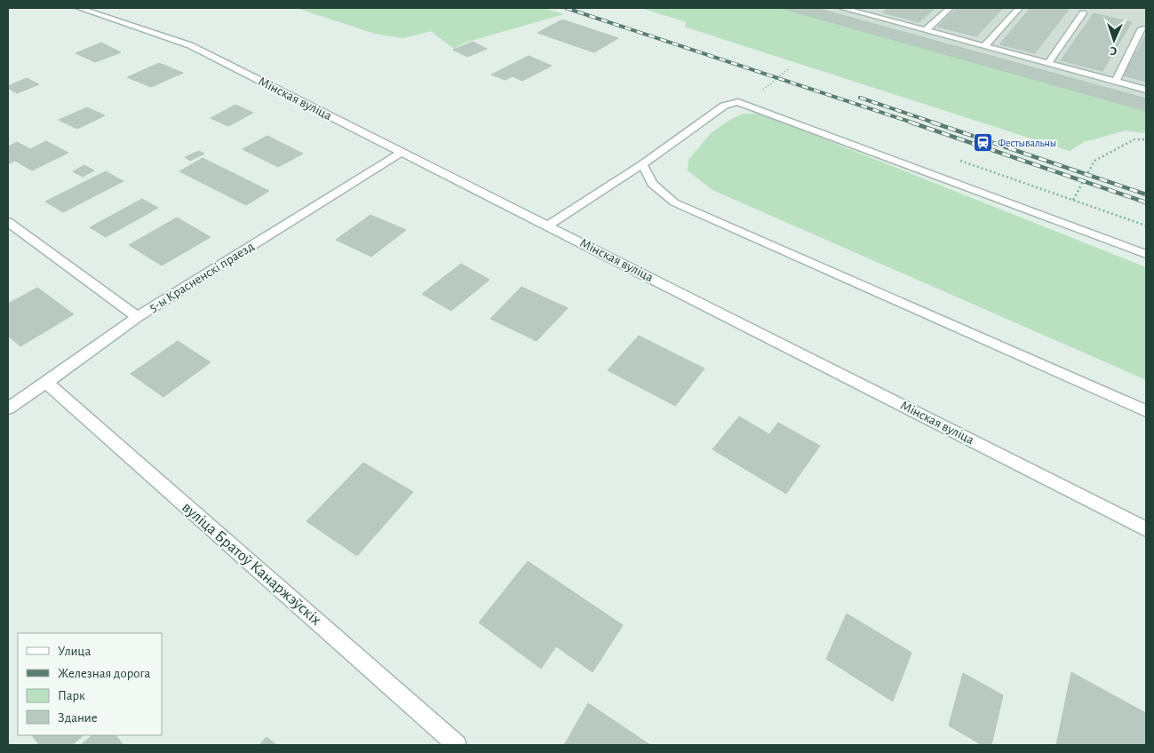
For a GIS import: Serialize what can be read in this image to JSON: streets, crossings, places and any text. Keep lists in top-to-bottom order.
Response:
{
  "streets": {
    "street": ["Мінская вуліца", "5-ы Красненскі праезд", "вуліца Братоў Канаржэўскіх"]
  },
  "crossings": [
    ["Мінская вуліца", "5-ы Красненскі праезд"],
    ["5-ы Красненскі праезд", "вуліца Братоў Канаржэўскіх"]
  ],
  "places": {
    "station": ["Фестывальны"]
  },
  "legend": [
    "Улица",
    "Железная дорога",
    "Парк",
    "Здание"
  ],
  "north": "bottom"
}
